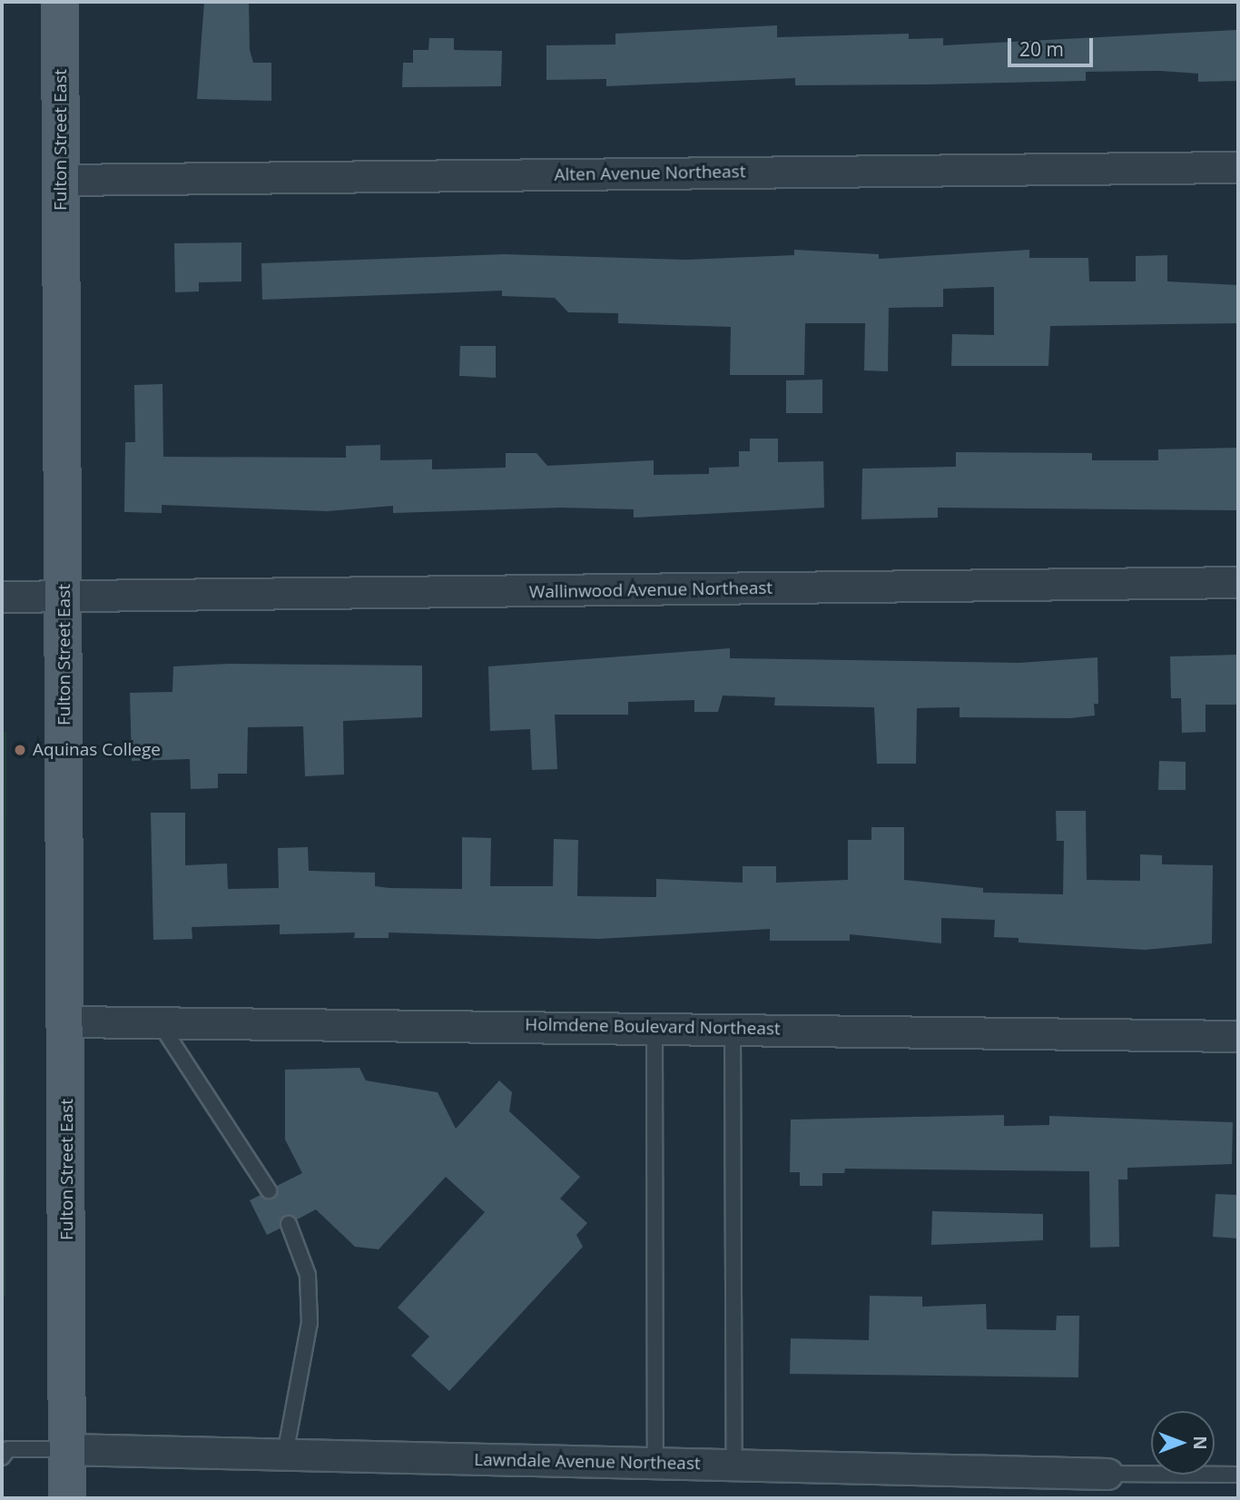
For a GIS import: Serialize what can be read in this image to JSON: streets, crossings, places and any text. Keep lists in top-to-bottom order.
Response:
{
  "streets": {
    "main road": ["Fulton Street East"],
    "street": [
      "Alten Avenue Northeast",
      "Wallinwood Avenue Northeast",
      "Holmdene Boulevard Northeast",
      "Lawndale Avenue Northeast"
    ]
  },
  "crossings": [
    ["Fulton Street East", "Alten Avenue Northeast"],
    ["Fulton Street East", "Wallinwood Avenue Northeast"],
    ["Fulton Street East", "Holmdene Boulevard Northeast"],
    ["Fulton Street East", "Lawndale Avenue Northeast"]
  ],
  "places": ["Aquinas College"],
  "scale_bar": "20 m",
  "north": "right"
}
